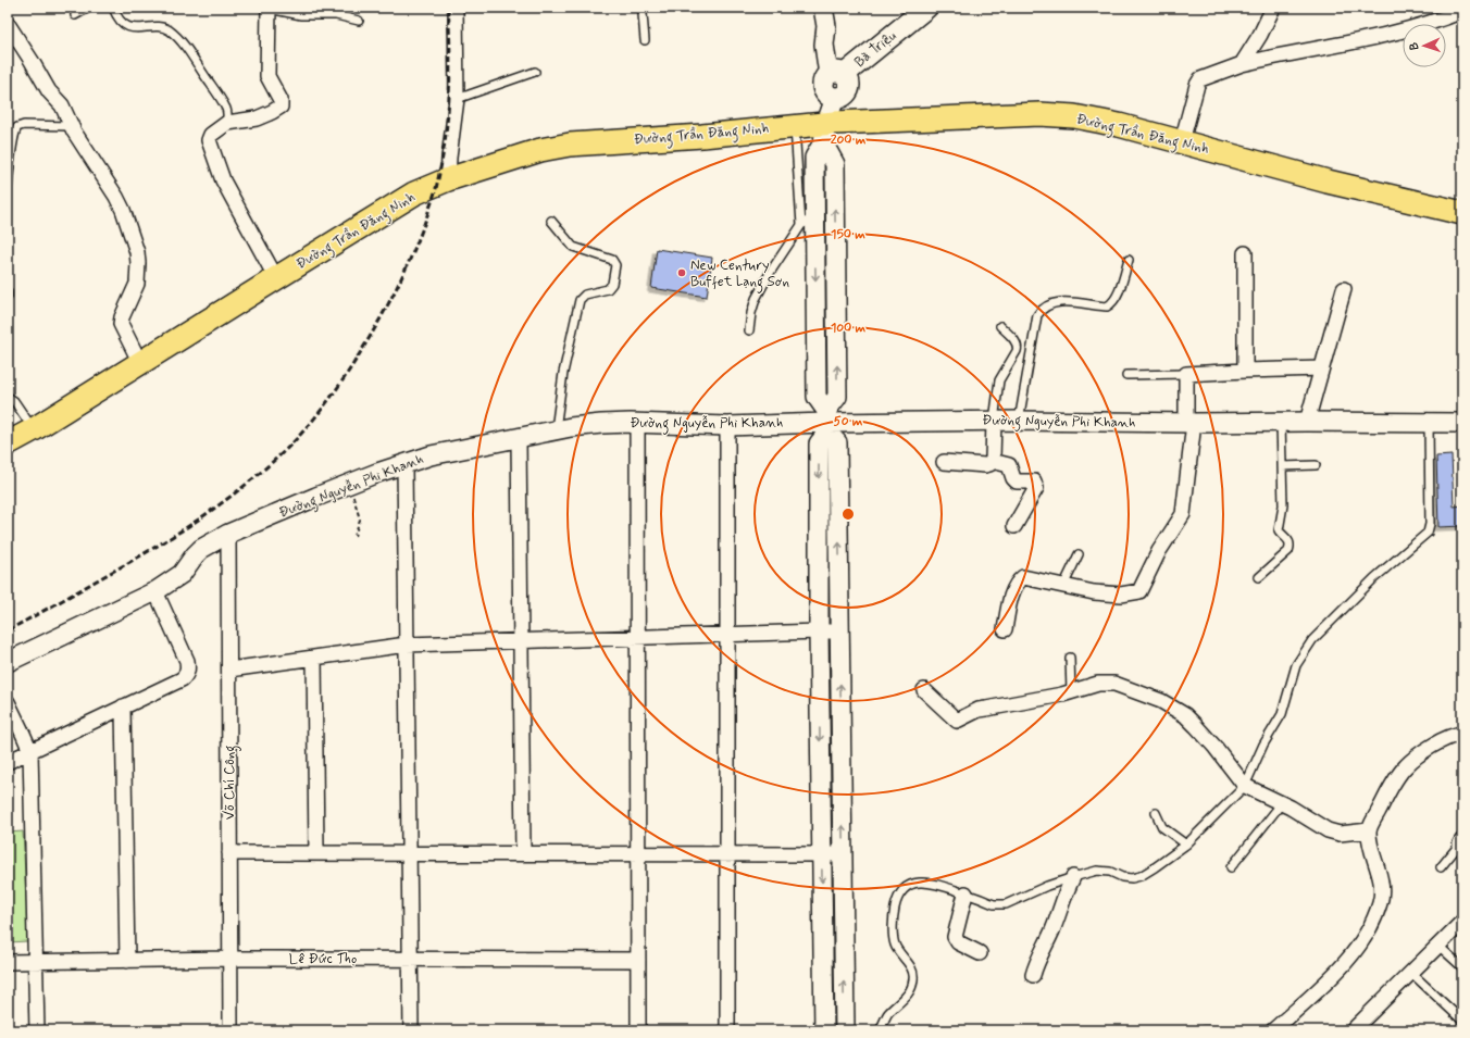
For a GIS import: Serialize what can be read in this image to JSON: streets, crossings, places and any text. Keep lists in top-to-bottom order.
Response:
{
  "streets": {
    "main road": ["Bà Triệu", "Đường Trần Đăng Ninh"],
    "street": ["Đường Nguyễn Phi Khanh", "Võ Chí Công", "Lê Đức Thọ"]
  },
  "crossings": [
    ["Đường Nguyễn Phi Khanh", "Võ Chí Công"],
    ["Võ Chí Công", "Lê Đức Thọ"]
  ],
  "places": ["New Century Buffet Lạng Sơn"],
  "north": "left",
  "rings": [
    "200 m",
    "150 m",
    "100 m",
    "50 m"
  ]
}
